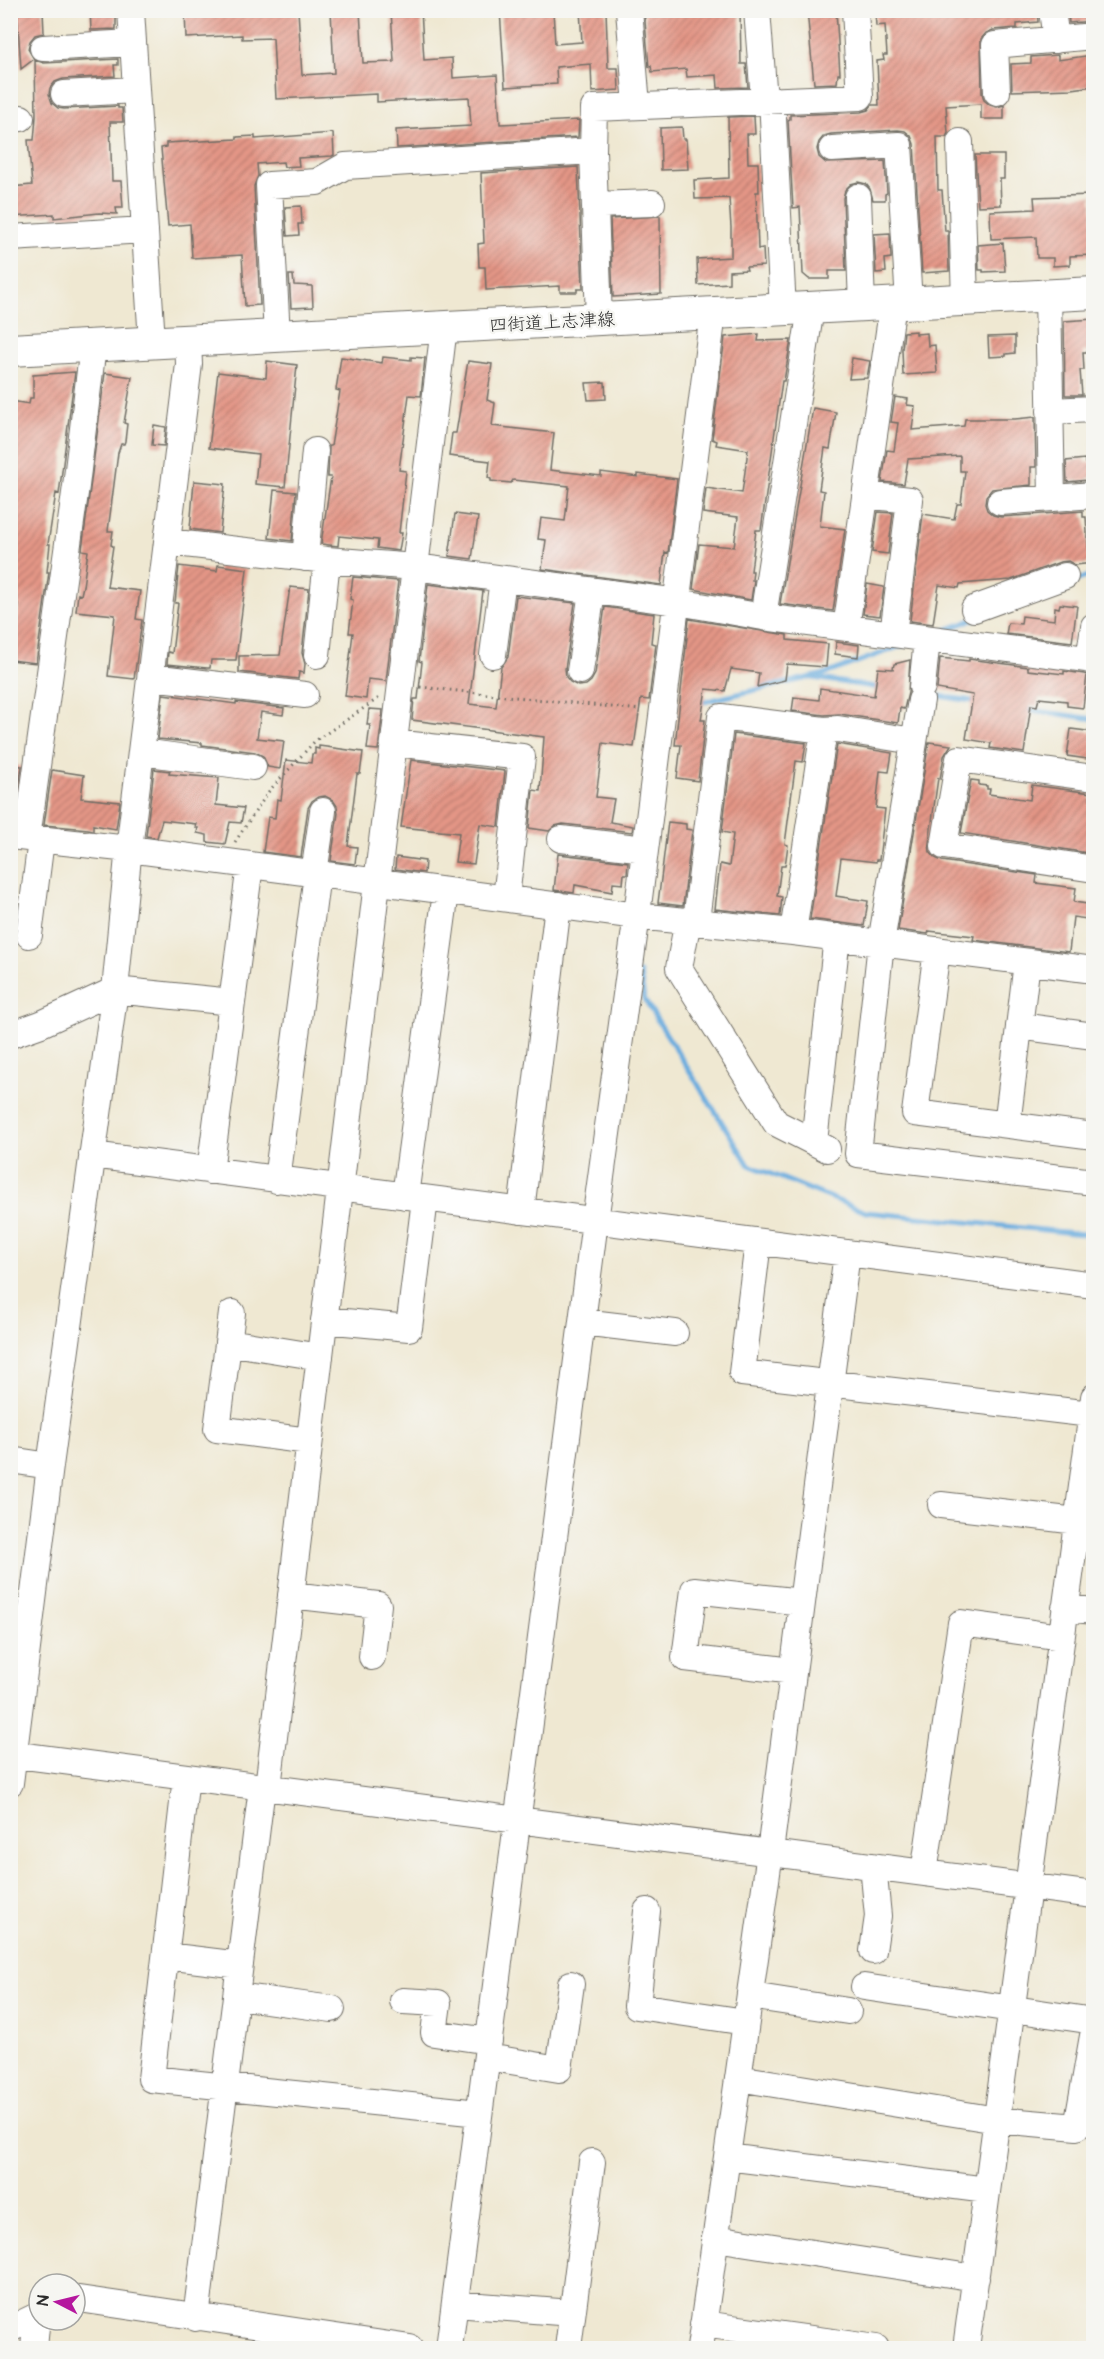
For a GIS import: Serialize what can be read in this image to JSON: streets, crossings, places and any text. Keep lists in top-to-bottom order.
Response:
{
  "streets": {
    "main road": ["四街道上志津線"]
  },
  "north": "left"
}
